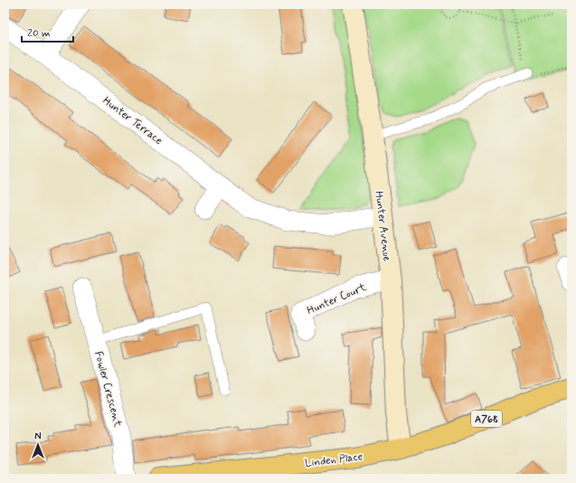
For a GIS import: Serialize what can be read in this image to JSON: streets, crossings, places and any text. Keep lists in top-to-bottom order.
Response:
{
  "streets": {
    "main road": ["A768", "Linden Place"],
    "street": [
      "Hunter Terrace",
      "Hunter Avenue",
      "Hunter Court",
      "Fowler Crescent"
    ]
  },
  "crossings": [
    ["Hunter Terrace", "Hunter Avenue"],
    ["Hunter Avenue", "Hunter Court"],
    ["Hunter Avenue", "A768"],
    ["Hunter Avenue", "Linden Place"],
    ["A768", "Linden Place"]
  ],
  "scale_bar": "20 m",
  "north": "top"
}
